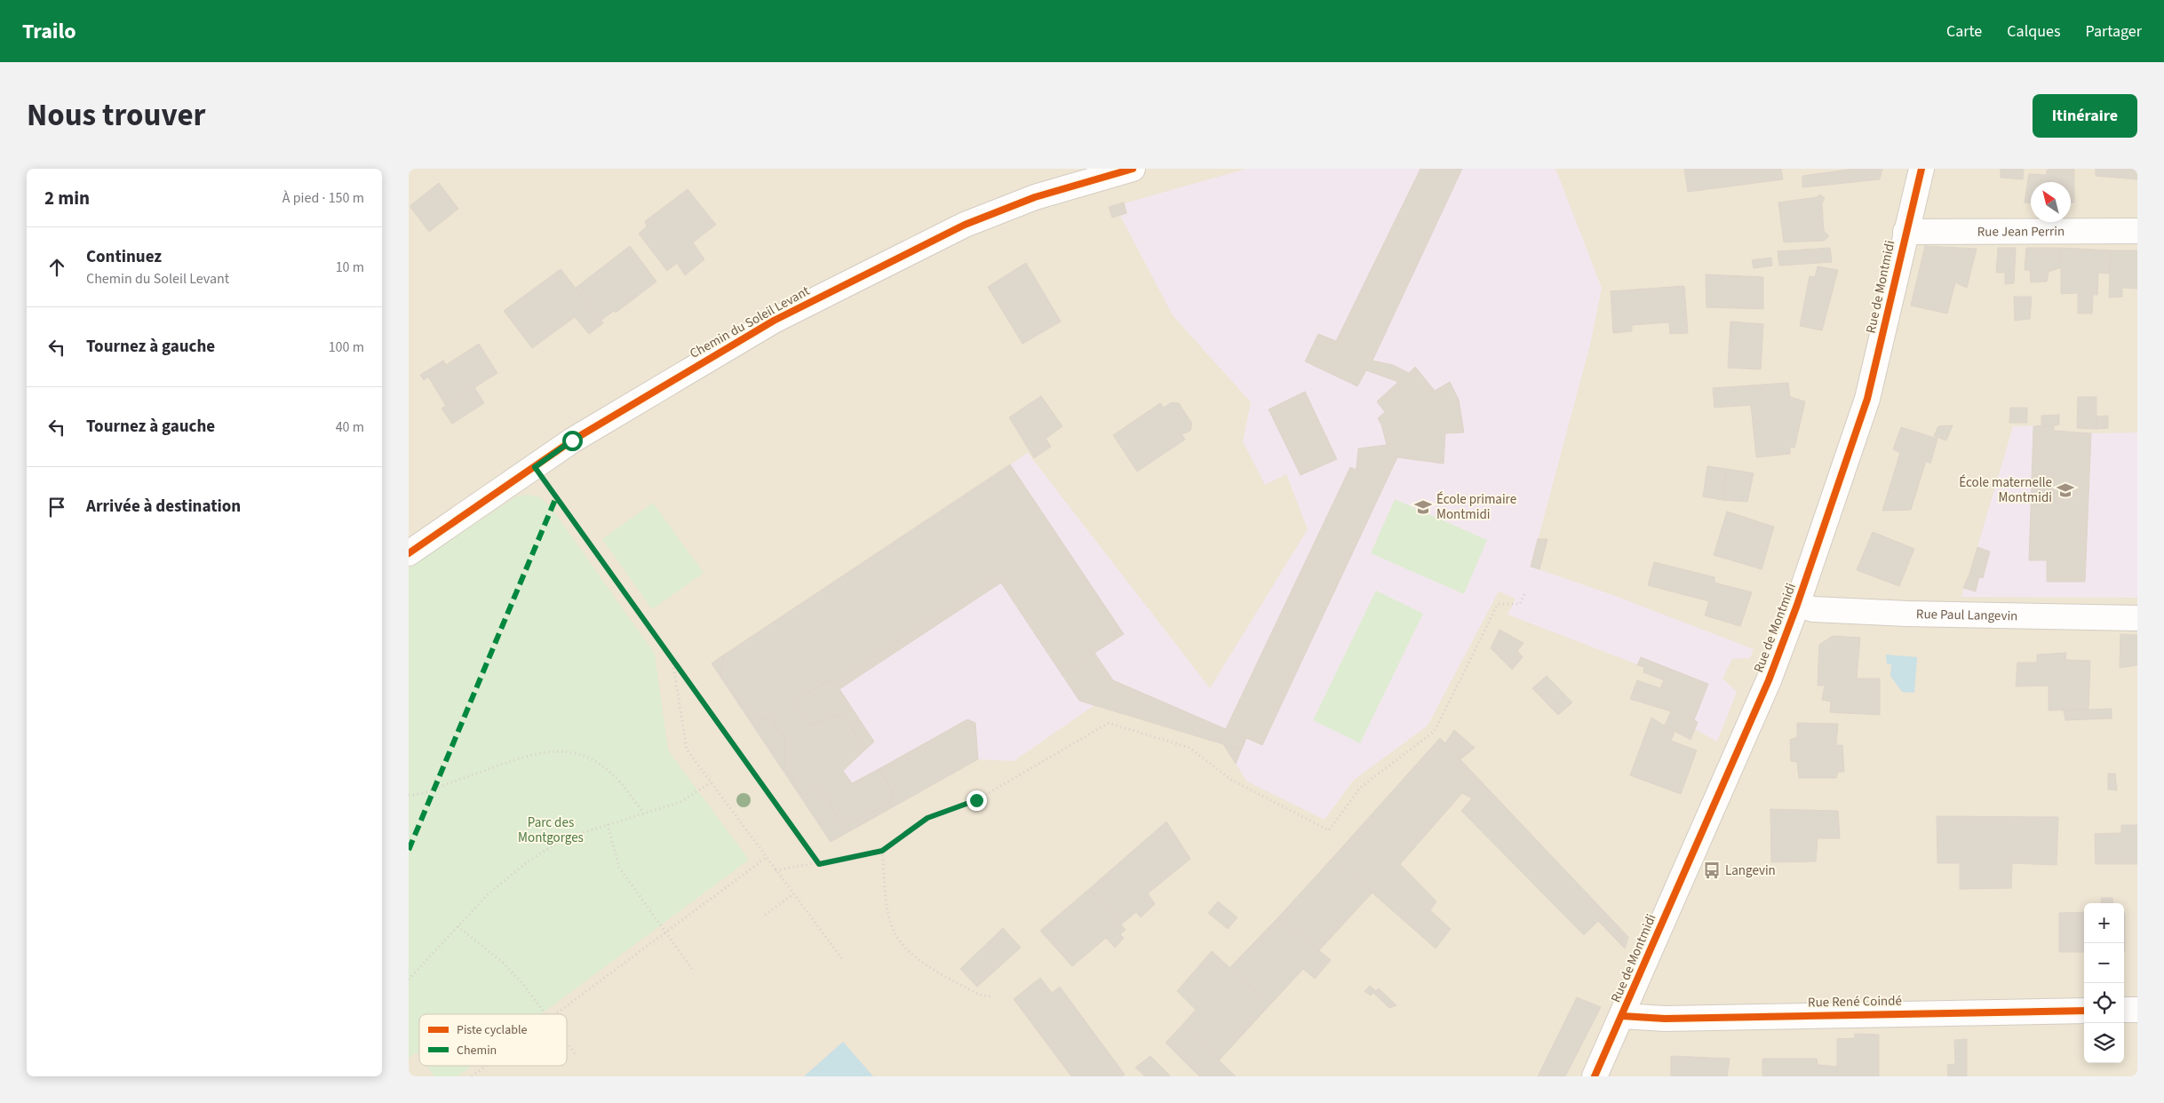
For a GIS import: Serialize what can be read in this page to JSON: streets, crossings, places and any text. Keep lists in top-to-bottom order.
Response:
{
  "streets": {
    "street": [
      "Rue Jean Perrin",
      "Rue de Montmidi",
      "Chemin du Soleil Levant",
      "Rue Paul Langevin",
      "Rue René Coindé"
    ]
  },
  "crossings": [
    ["Rue Jean Perrin", "Rue de Montmidi"],
    ["Rue de Montmidi", "Rue Paul Langevin"],
    ["Rue de Montmidi", "Rue René Coindé"]
  ],
  "parks": ["Parc des Montgorges"],
  "places": {
    "school or university": ["École maternelle Montmidi", "École primaire Montmidi"],
    "bus stop": ["Langevin"]
  },
  "legend": ["Piste cyclable", "Chemin"],
  "north": "top left",
  "page": {
    "header": "Trailo",
    "nav": ["Carte", "Calques", "Partager"],
    "title": "Nous trouver",
    "buttons": "Itinéraire",
    "heading": ["2 min", "À pied · 150 m"],
    "list": [
      ["Continuez", "Chemin du Soleil Levant", "10 m"],
      ["Tournez à gauche", "100 m"],
      ["Tournez à gauche", "40 m"],
      "Arrivée à destination"
    ],
    "map_buttons": ["+", "−"]
  }
}
